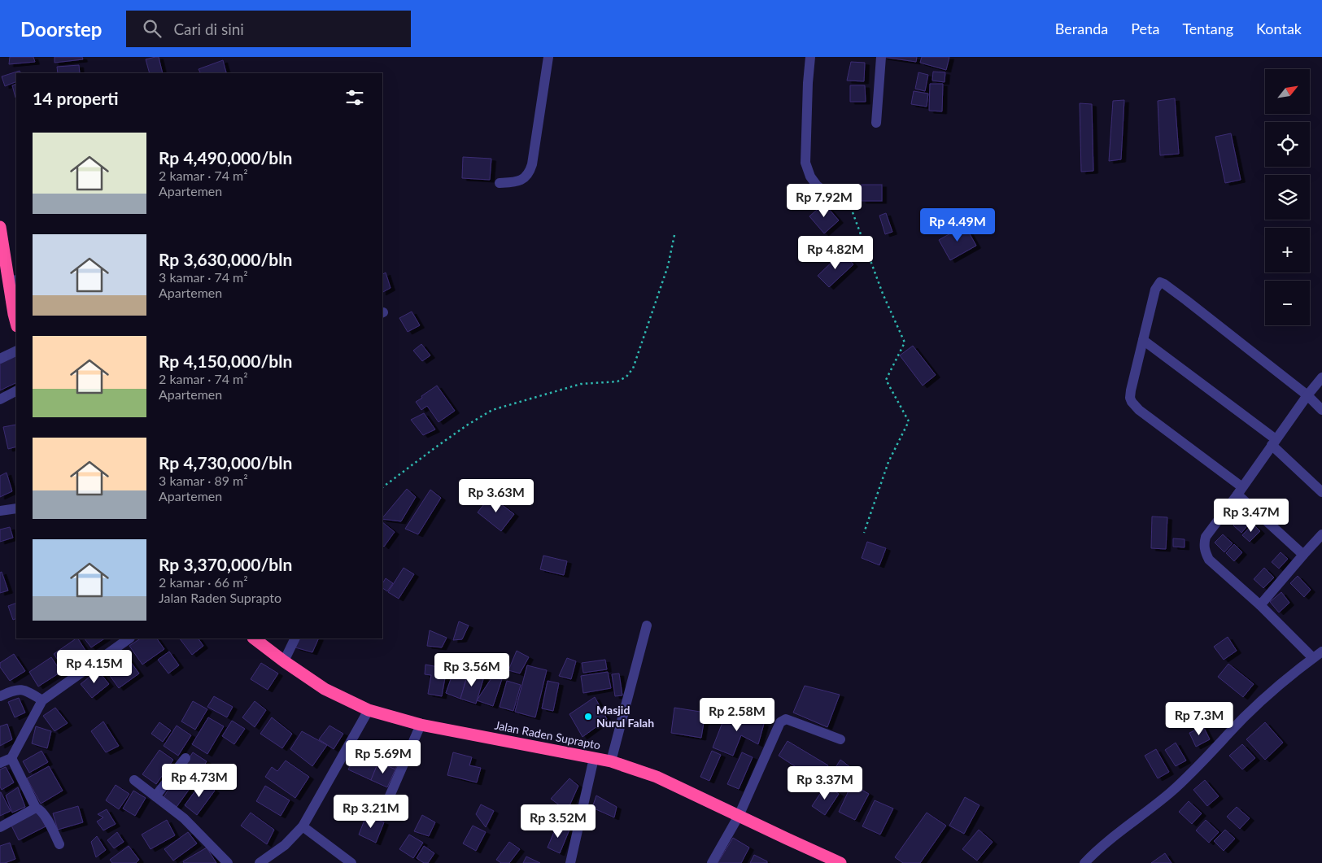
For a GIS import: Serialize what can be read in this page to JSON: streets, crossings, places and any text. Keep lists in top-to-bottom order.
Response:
{
  "streets": {
    "highway": ["Jalan Raden Suprapto"]
  },
  "places": ["Masjid Nurul Falah"],
  "north": "top right",
  "page": {
    "header": "Doorstep",
    "search": "Cari di sini",
    "nav": [
      "Beranda",
      "Peta",
      "Tentang",
      "Kontak"
    ],
    "map_buttons": ["+", "−"],
    "heading": "14 properti",
    "list": [
      {
        "name": "Rp 4,490,000/bln",
        "note": "2 kamar · 74 m² · Apartemen"
      },
      {
        "name": "Rp 3,630,000/bln",
        "note": "3 kamar · 74 m² · Apartemen"
      },
      {
        "name": "Rp 4,150,000/bln",
        "note": "2 kamar · 74 m² · Apartemen"
      },
      {
        "name": "Rp 4,730,000/bln",
        "note": "3 kamar · 89 m² · Apartemen"
      },
      {
        "name": "Rp 3,370,000/bln",
        "note": "2 kamar · 66 m² · Jalan Raden Suprapto"
      }
    ],
    "price": [
      "Rp 7.92M",
      "Rp 4.49M",
      "Rp 4.82M",
      "Rp 3.63M",
      "Rp 3.47M",
      "Rp 4.15M",
      "Rp 3.56M",
      "Rp 2.58M",
      "Rp 7.3M",
      "Rp 5.69M",
      "Rp 4.73M",
      "Rp 3.37M",
      "Rp 3.21M",
      "Rp 3.52M"
    ]
  }
}
